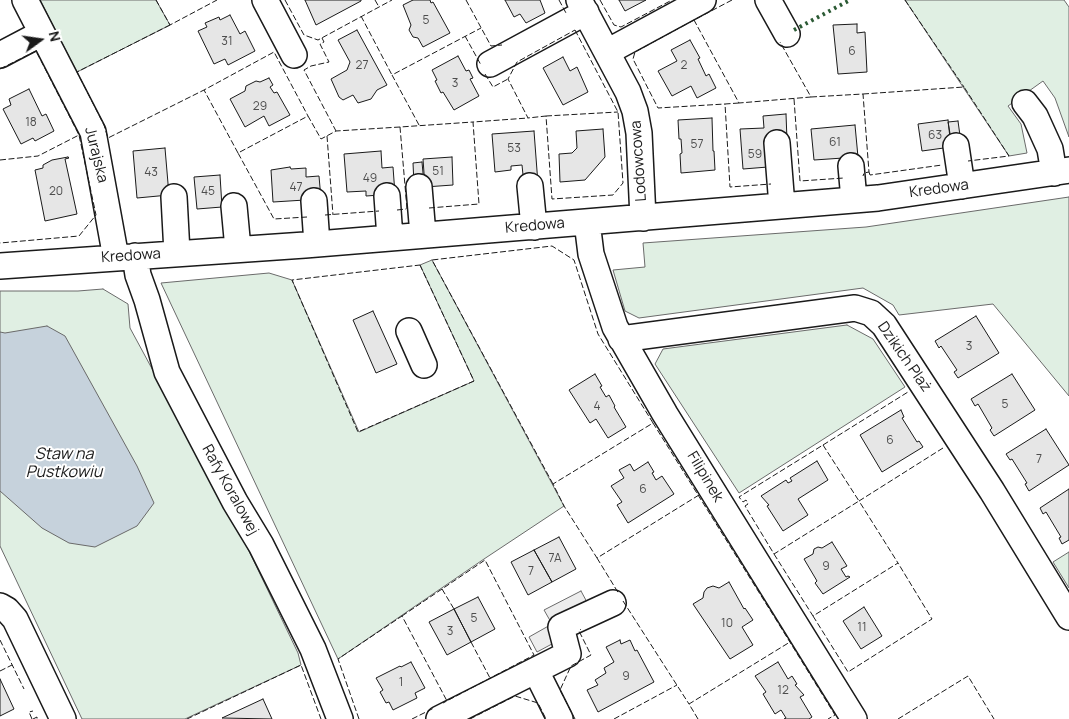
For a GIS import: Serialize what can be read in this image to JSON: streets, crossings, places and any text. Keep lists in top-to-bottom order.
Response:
{
  "streets": {
    "street": [
      "Jurajska",
      "Lodowcowa",
      "Kredowa",
      "Dzikich Plaż",
      "Filipinek",
      "Rafy Koralowej"
    ]
  },
  "crossings": [
    ["Jurajska", "Kredowa"],
    ["Jurajska", "Rafy Koralowej"],
    ["Lodowcowa", "Kredowa"],
    ["Kredowa", "Filipinek"],
    ["Kredowa", "Rafy Koralowej"],
    ["Dzikich Plaż", "Filipinek"]
  ],
  "water": ["Staw na Pustkowiu"],
  "house_numbers": [
    "5",
    "31",
    "6",
    "27",
    "2",
    "3",
    "29",
    "18",
    "63",
    "61",
    "57",
    "53",
    "59",
    "51",
    "43",
    "49",
    "47",
    "20",
    "45",
    "3",
    "5",
    "4",
    "6",
    "7",
    "6",
    "7A",
    "9",
    "7",
    "5",
    "10",
    "11",
    "3",
    "9",
    "1",
    "12"
  ],
  "north": "right"
}
